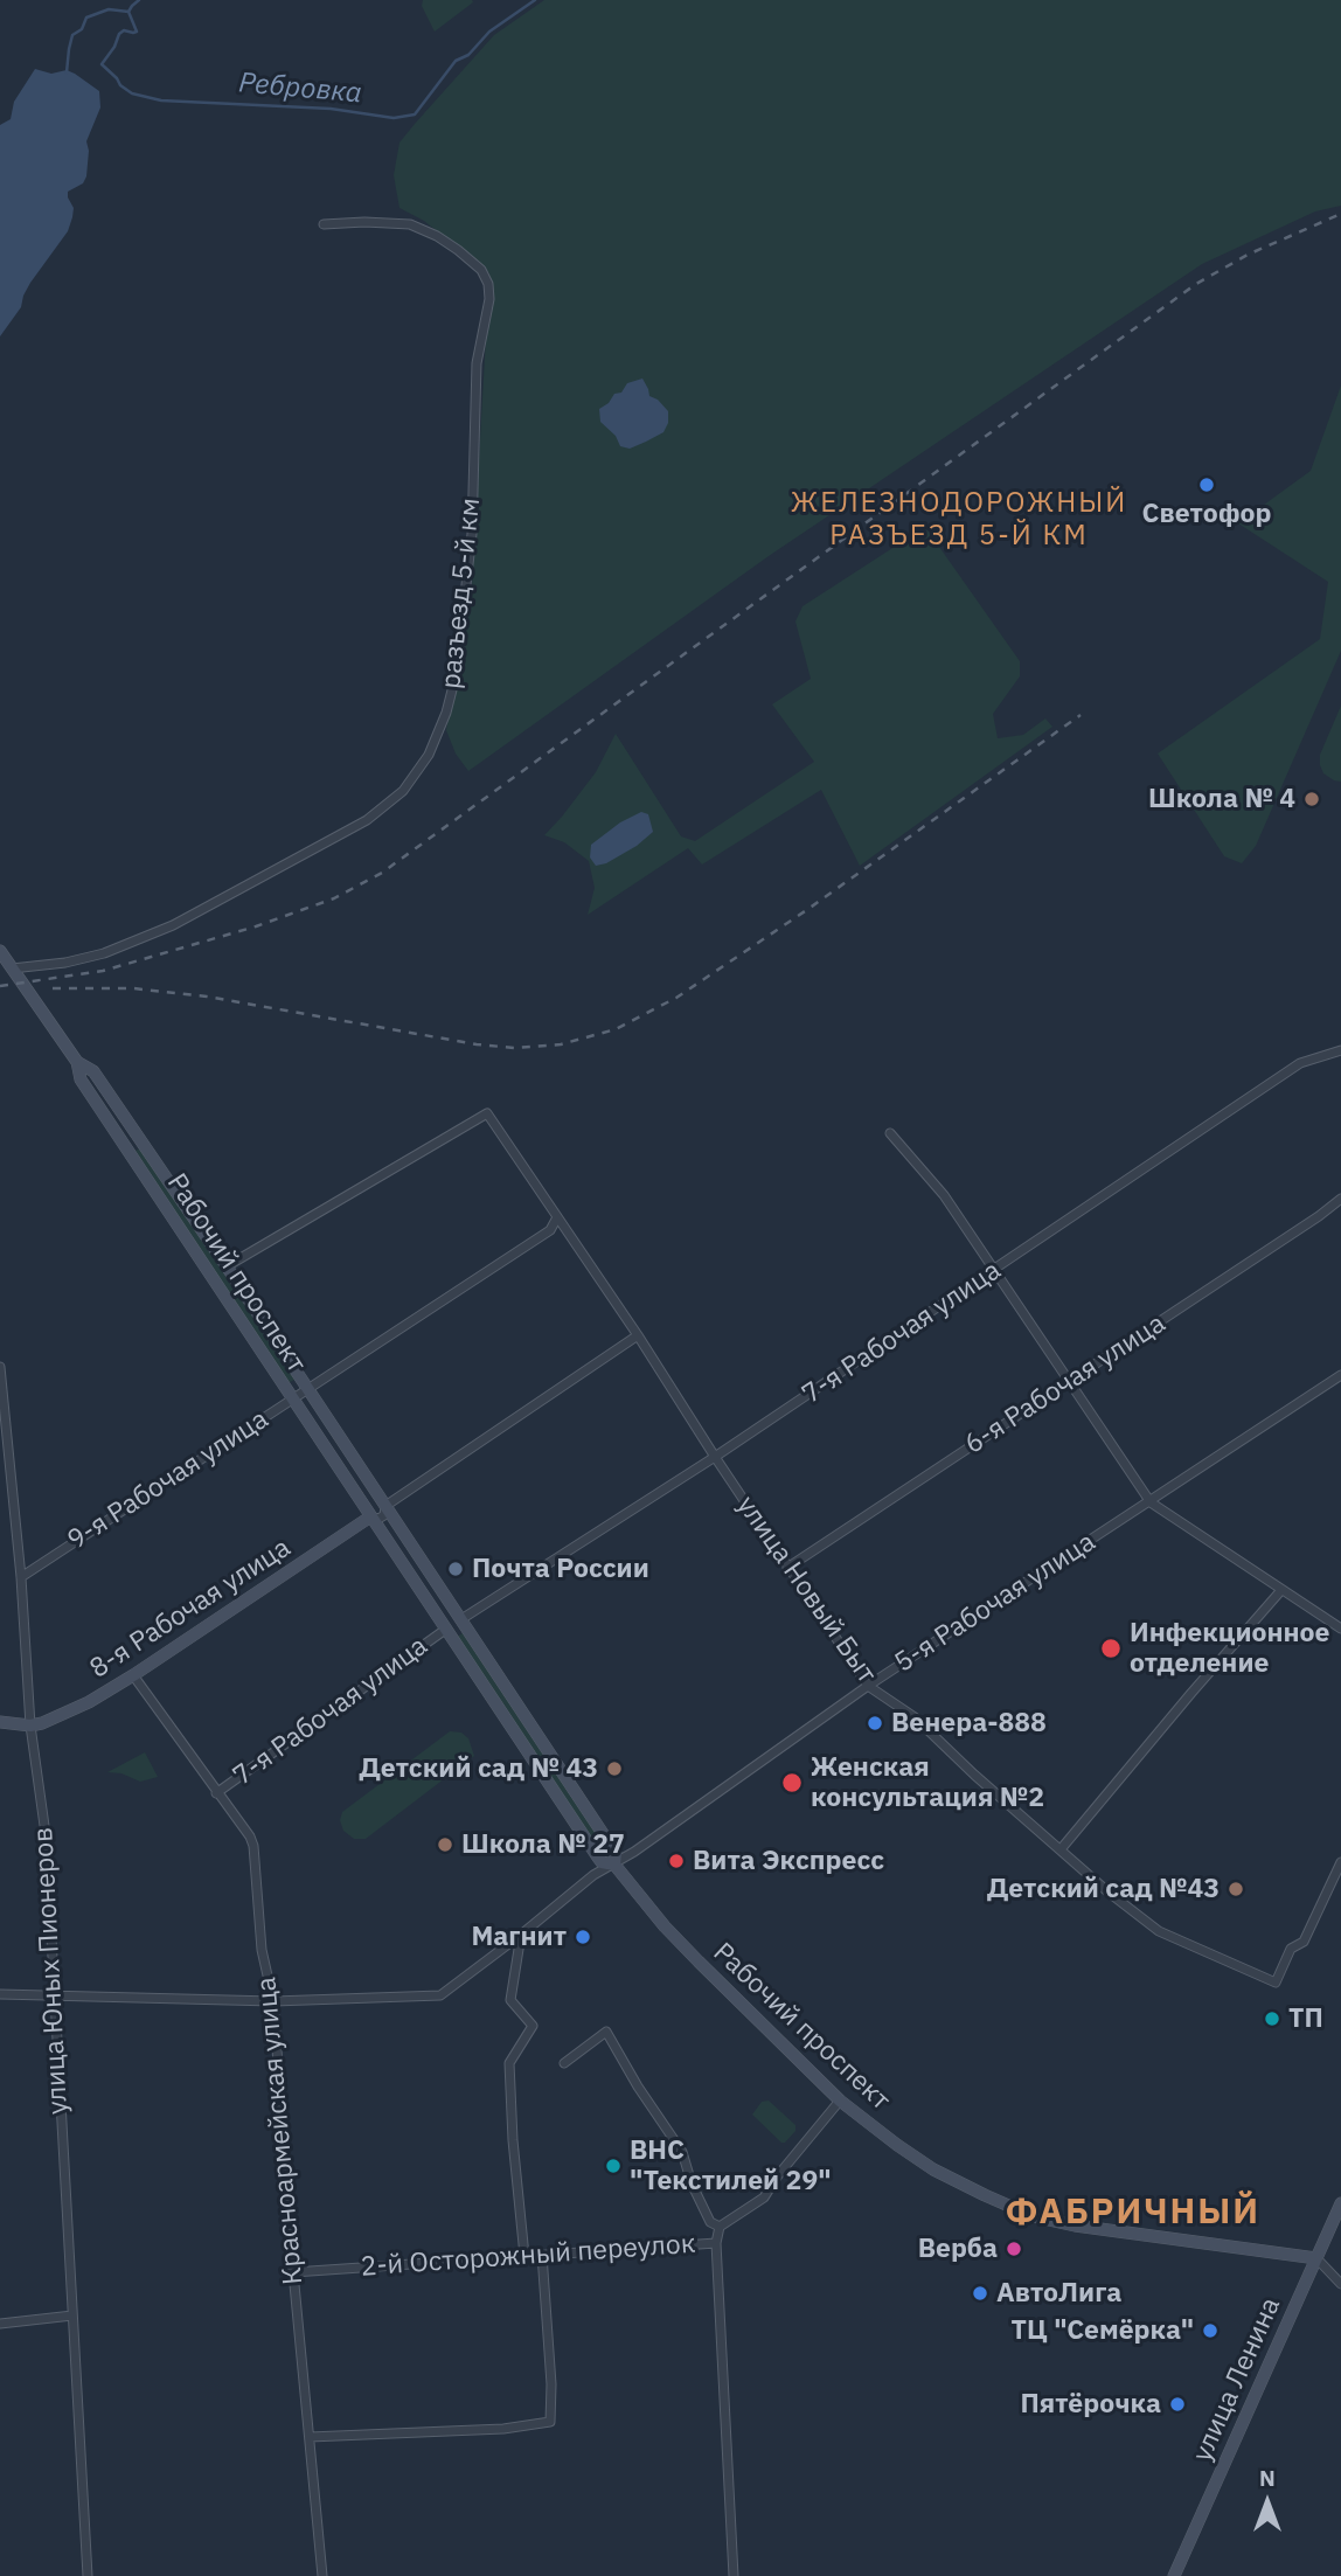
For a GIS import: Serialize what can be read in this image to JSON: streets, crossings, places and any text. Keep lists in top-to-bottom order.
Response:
{
  "streets": {
    "street": [
      "разъезд 5-й км",
      "Рабочий проспект",
      "7-я Рабочая улица",
      "6-я Рабочая улица",
      "9-я Рабочая улица",
      "улица Новый Быт",
      "5-я Рабочая улица",
      "8-я Рабочая улица",
      "улица Юных Пионеров",
      "Красноармейская улица",
      "2-й Осторожный переулок",
      "улица Ленина"
    ]
  },
  "crossings": [
    ["разъезд 5-й км", "Рабочий проспект"],
    ["Рабочий проспект", "7-я Рабочая улица"],
    ["Рабочий проспект", "9-я Рабочая улица"],
    ["Рабочий проспект", "улица Новый Быт"],
    ["Рабочий проспект", "5-я Рабочая улица"],
    ["Рабочий проспект", "8-я Рабочая улица"],
    ["Рабочий проспект", "2-й Осторожный переулок"],
    ["Рабочий проспект", "улица Ленина"],
    ["7-я Рабочая улица", "улица Новый Быт"],
    ["7-я Рабочая улица", "Красноармейская улица"],
    ["6-я Рабочая улица", "улица Новый Быт"],
    ["9-я Рабочая улица", "улица Новый Быт"],
    ["9-я Рабочая улица", "улица Юных Пионеров"],
    ["улица Новый Быт", "5-я Рабочая улица"],
    ["5-я Рабочая улица", "улица Юных Пионеров"],
    ["5-я Рабочая улица", "Красноармейская улица"],
    ["8-я Рабочая улица", "улица Юных Пионеров"],
    ["8-я Рабочая улица", "Красноармейская улица"],
    ["Красноармейская улица", "2-й Осторожный переулок"]
  ],
  "districts": ["ЖЕЛЕЗНОДОРОЖНЫЙ РАЗЪЕЗД 5-Й КМ", "ФАБРИЧНЫЙ"],
  "water": ["Ребровка"],
  "places": [
    "Светофор",
    "Школа № 4",
    "Почта России",
    "Инфекционное отделение",
    "Венера-888",
    "Детский сад № 43",
    "Женская консультация №2",
    "Школа № 27",
    "Вита Экспресс",
    "Детский сад №43",
    "Магнит",
    "ТП",
    "ВНС \"Текстилей 29\"",
    "Верба",
    "АвтоЛига",
    "ТЦ \"Семёрка\"",
    "Пятёрочка"
  ],
  "north": "top"
}
